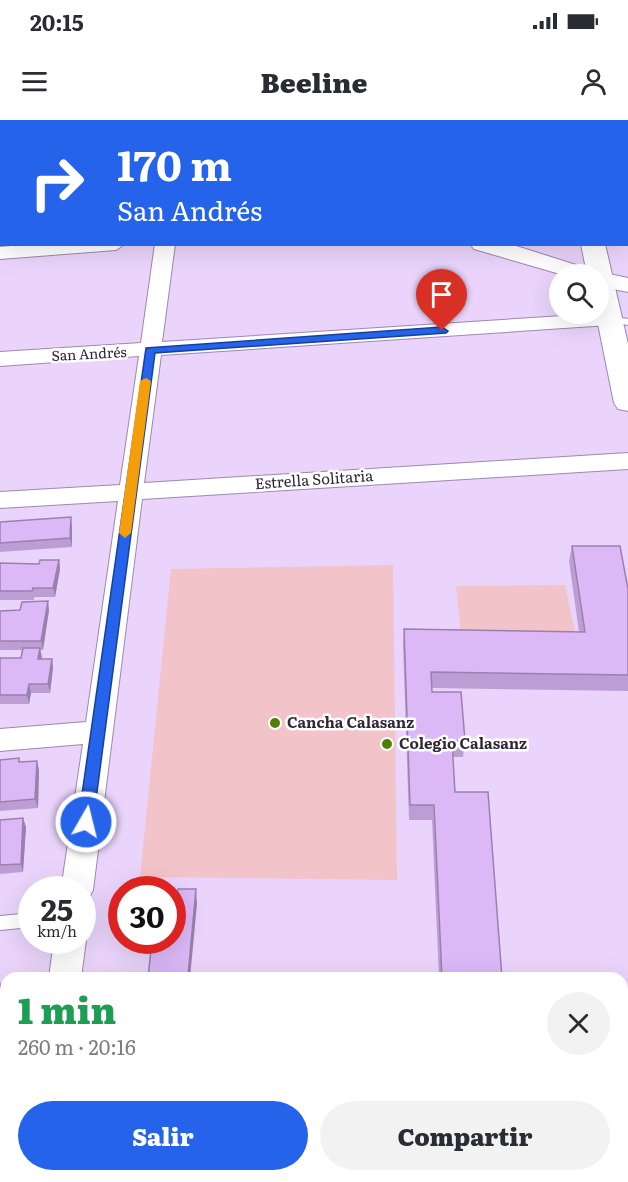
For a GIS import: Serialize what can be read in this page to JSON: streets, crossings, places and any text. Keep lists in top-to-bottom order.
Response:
{
  "streets": {
    "street": ["San Andrés", "Estrella Solitaria"]
  },
  "places": ["Cancha Calasanz", "Colegio Calasanz"],
  "page": {
    "status": "20:15",
    "header": "Beeline",
    "turn": ["170 m", "San Andrés"],
    "speed": "25 km/h",
    "limit": "30",
    "heading": ["1 min", "260 m · 20:16"],
    "buttons": ["Salir", "Compartir"]
  }
}
